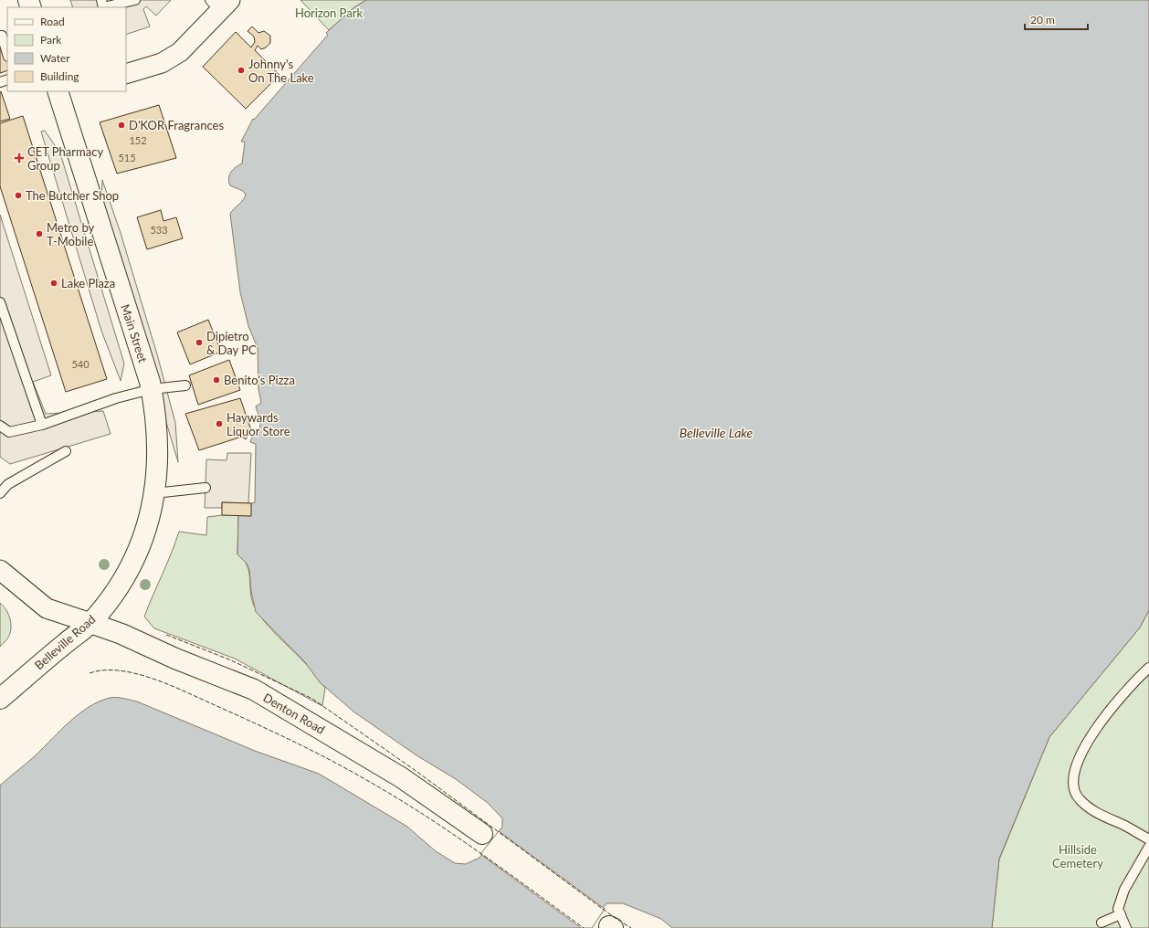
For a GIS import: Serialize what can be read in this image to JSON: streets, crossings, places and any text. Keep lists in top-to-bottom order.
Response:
{
  "streets": {
    "main road": ["Main Street", "Belleville Road", "Denton Road"]
  },
  "crossings": [
    ["Main Street", "Belleville Road"],
    ["Belleville Road", "Denton Road"]
  ],
  "water": ["Belleville Lake"],
  "parks": ["Horizon Park", "Hillside Cemetery"],
  "places": {
    "other": [
      "Johnny's On The Lake",
      "D'KOR Fragrances",
      "The Butcher Shop",
      "Metro by T-Mobile",
      "Lake Plaza",
      "Dipietro & Day PC",
      "Benito's Pizza",
      "Haywards Liquor Store"
    ],
    "health": ["CET Pharmacy Group"]
  },
  "house_numbers": [
    "152",
    "515",
    "533",
    "540"
  ],
  "legend": [
    "Road",
    "Park",
    "Water",
    "Building"
  ],
  "scale_bar": "20 m"
}
